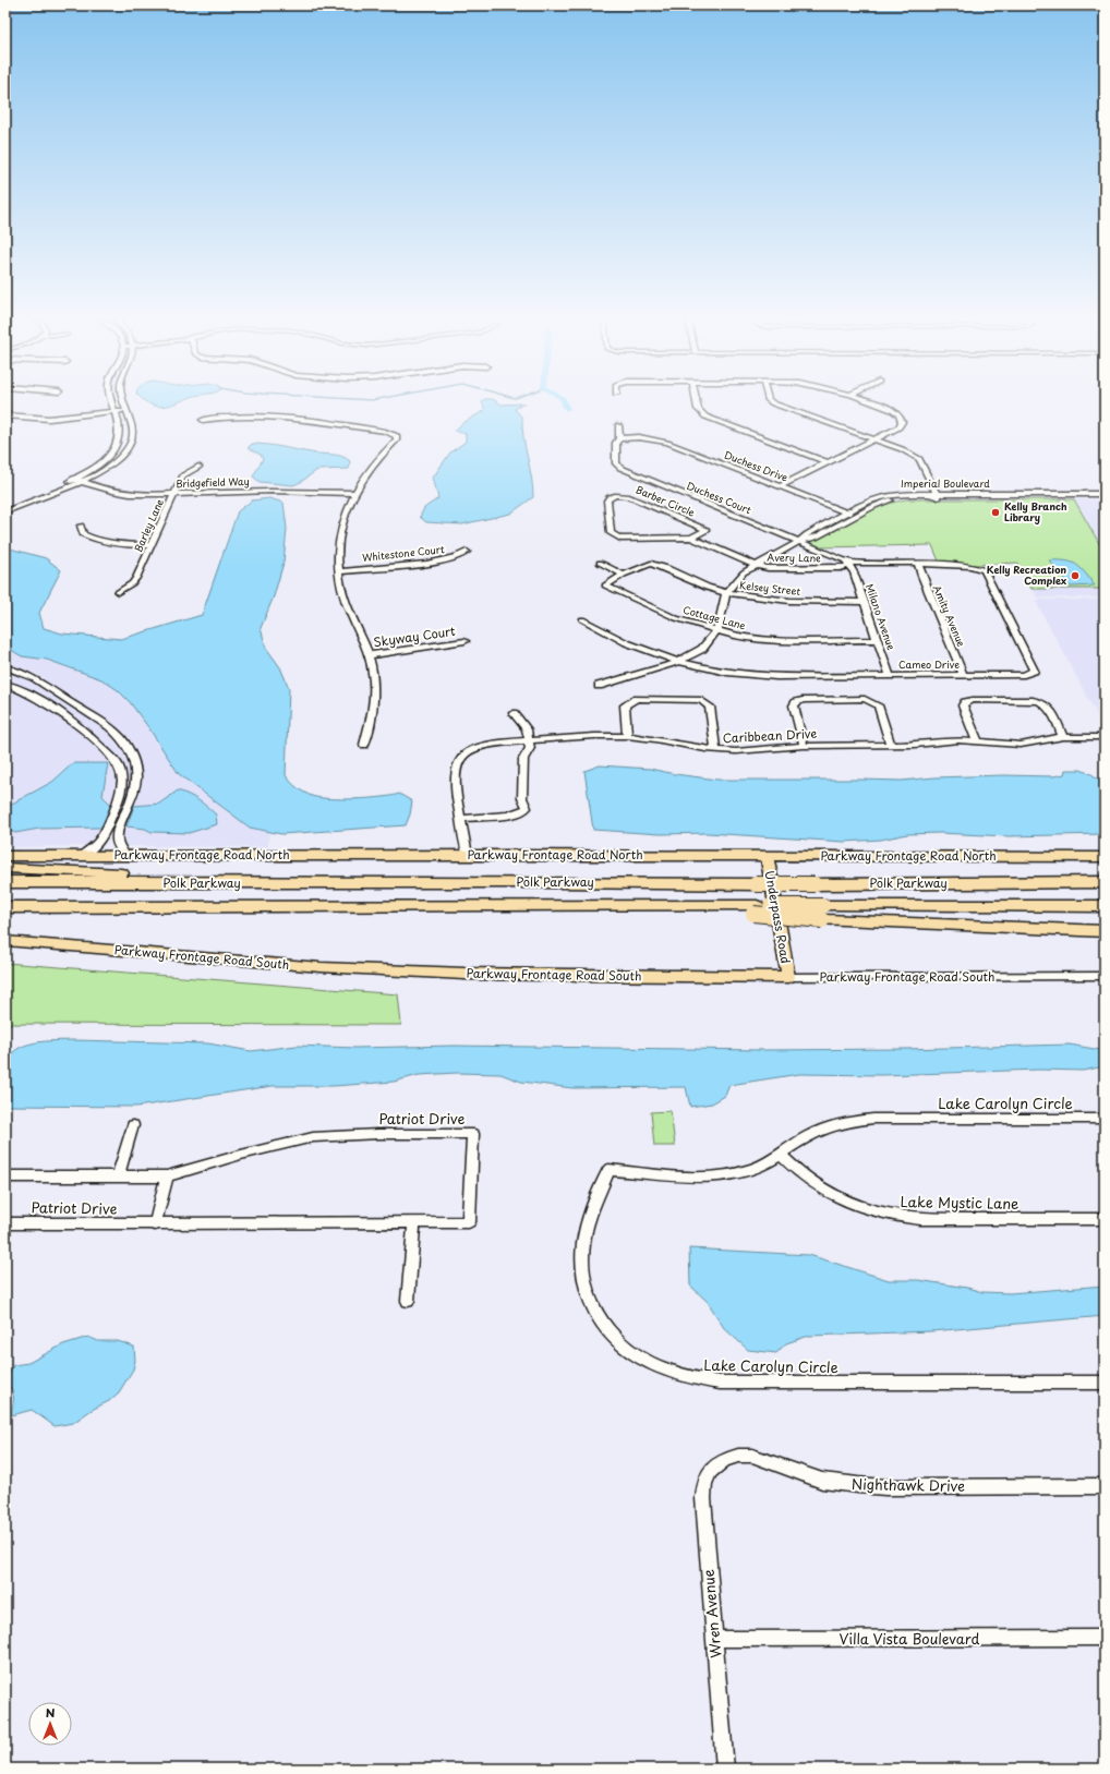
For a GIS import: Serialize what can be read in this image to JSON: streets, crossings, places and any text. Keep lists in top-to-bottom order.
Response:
{
  "streets": {
    "highway": ["Polk Parkway"],
    "main road": ["Parkway Frontage Road North", "Underpass Road", "Parkway Frontage Road South"],
    "street": [
      "Duchess Drive",
      "Bridgefield Way",
      "Imperial Boulevard",
      "Duchess Court",
      "Barber Circle",
      "Barley Lane",
      "Whitestone Court",
      "Avery Lane",
      "Kelsey Street",
      "Amity Avenue",
      "Milano Avenue",
      "Cottage Lane",
      "Skyway Court",
      "Cameo Drive",
      "Caribbean Drive",
      "Lake Carolyn Circle",
      "Patriot Drive",
      "Lake Mystic Lane",
      "Nighthawk Drive",
      "Wren Avenue",
      "Villa Vista Boulevard"
    ]
  },
  "crossings": [
    ["Duchess Drive", "Imperial Boulevard"],
    ["Duchess Drive", "Duchess Court"],
    ["Bridgefield Way", "Barley Lane"],
    ["Imperial Boulevard", "Duchess Court"],
    ["Imperial Boulevard", "Avery Lane"],
    ["Imperial Boulevard", "Kelsey Street"],
    ["Imperial Boulevard", "Cottage Lane"],
    ["Imperial Boulevard", "Cameo Drive"],
    ["Duchess Court", "Avery Lane"],
    ["Duchess Court", "Milano Avenue"],
    ["Duchess Court", "Cameo Drive"],
    ["Barber Circle", "Avery Lane"],
    ["Avery Lane", "Milano Avenue"],
    ["Avery Lane", "Cameo Drive"],
    ["Kelsey Street", "Milano Avenue"],
    ["Kelsey Street", "Cottage Lane"],
    ["Amity Avenue", "Cameo Drive"],
    ["Milano Avenue", "Cottage Lane"],
    ["Milano Avenue", "Cameo Drive"],
    ["Caribbean Drive", "Parkway Frontage Road North"],
    ["Parkway Frontage Road North", "Underpass Road"],
    ["Underpass Road", "Parkway Frontage Road South"],
    ["Lake Carolyn Circle", "Lake Mystic Lane"],
    ["Nighthawk Drive", "Wren Avenue"],
    ["Wren Avenue", "Villa Vista Boulevard"]
  ],
  "places": ["Kelly Branch Library", "Kelly Recreation Complex"],
  "north": "top"
}
